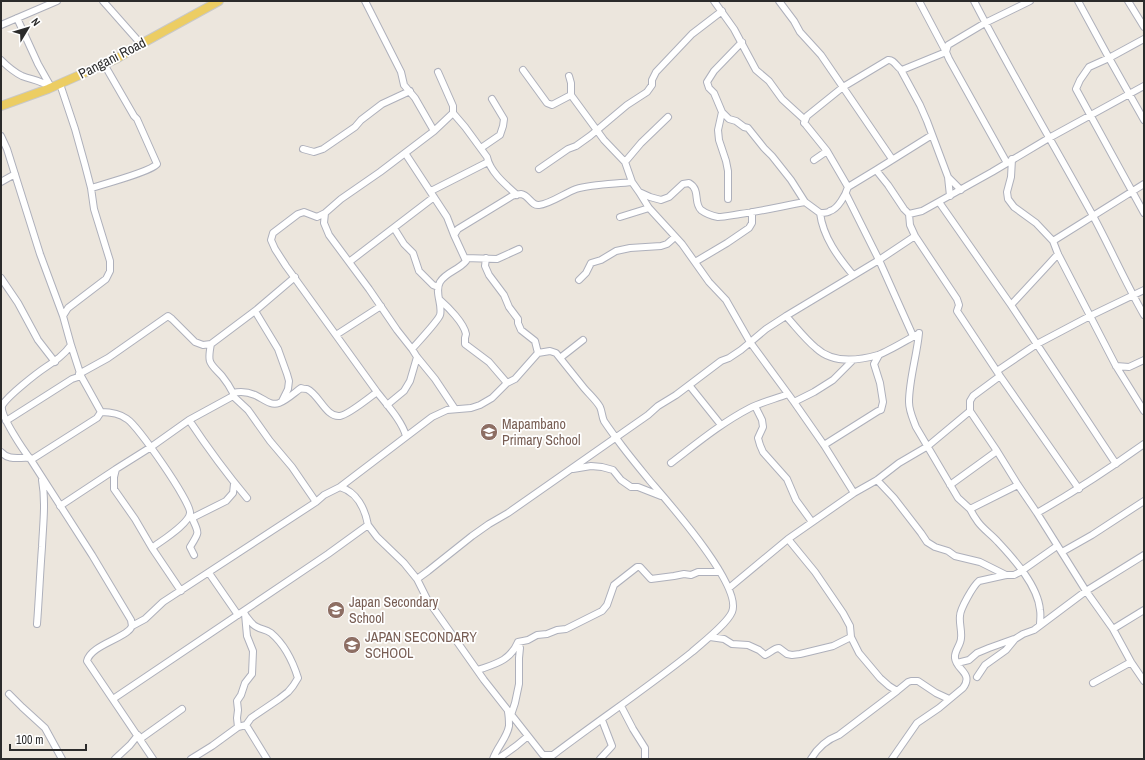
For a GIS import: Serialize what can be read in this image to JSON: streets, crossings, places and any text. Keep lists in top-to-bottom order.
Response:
{
  "streets": {
    "main road": ["Pangani Road"]
  },
  "places": {
    "school or university": ["Mapambano Primary School", "Japan Secondary School", "JAPAN SECONDARY SCHOOL"]
  },
  "scale_bar": "100 m",
  "north": "top right"
}
